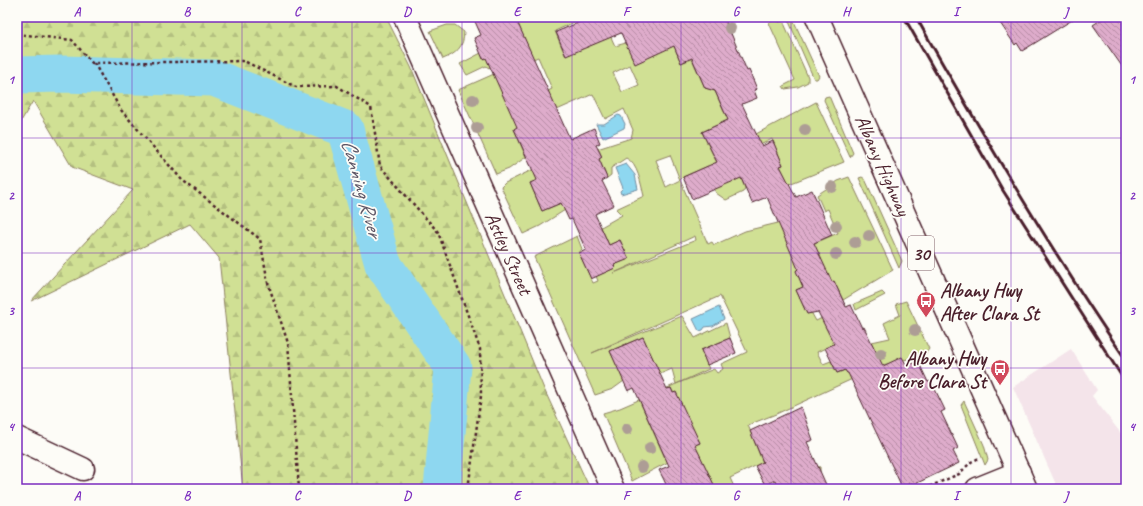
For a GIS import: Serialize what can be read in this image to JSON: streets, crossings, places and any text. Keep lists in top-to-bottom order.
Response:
{
  "streets": {
    "main road": ["Albany Highway", "Astley Street", "30"]
  },
  "water": ["Canning River"],
  "places": {
    "bus stop": ["Albany Hwy After Clara St", "Albany Hwy Before Clara St"]
  },
  "grid": {
    "columns": [
      "A",
      "B",
      "C",
      "D",
      "E",
      "F",
      "G",
      "H",
      "I",
      "J"
    ],
    "rows": [
      "1",
      "2",
      "3",
      "4"
    ]
  }
}
